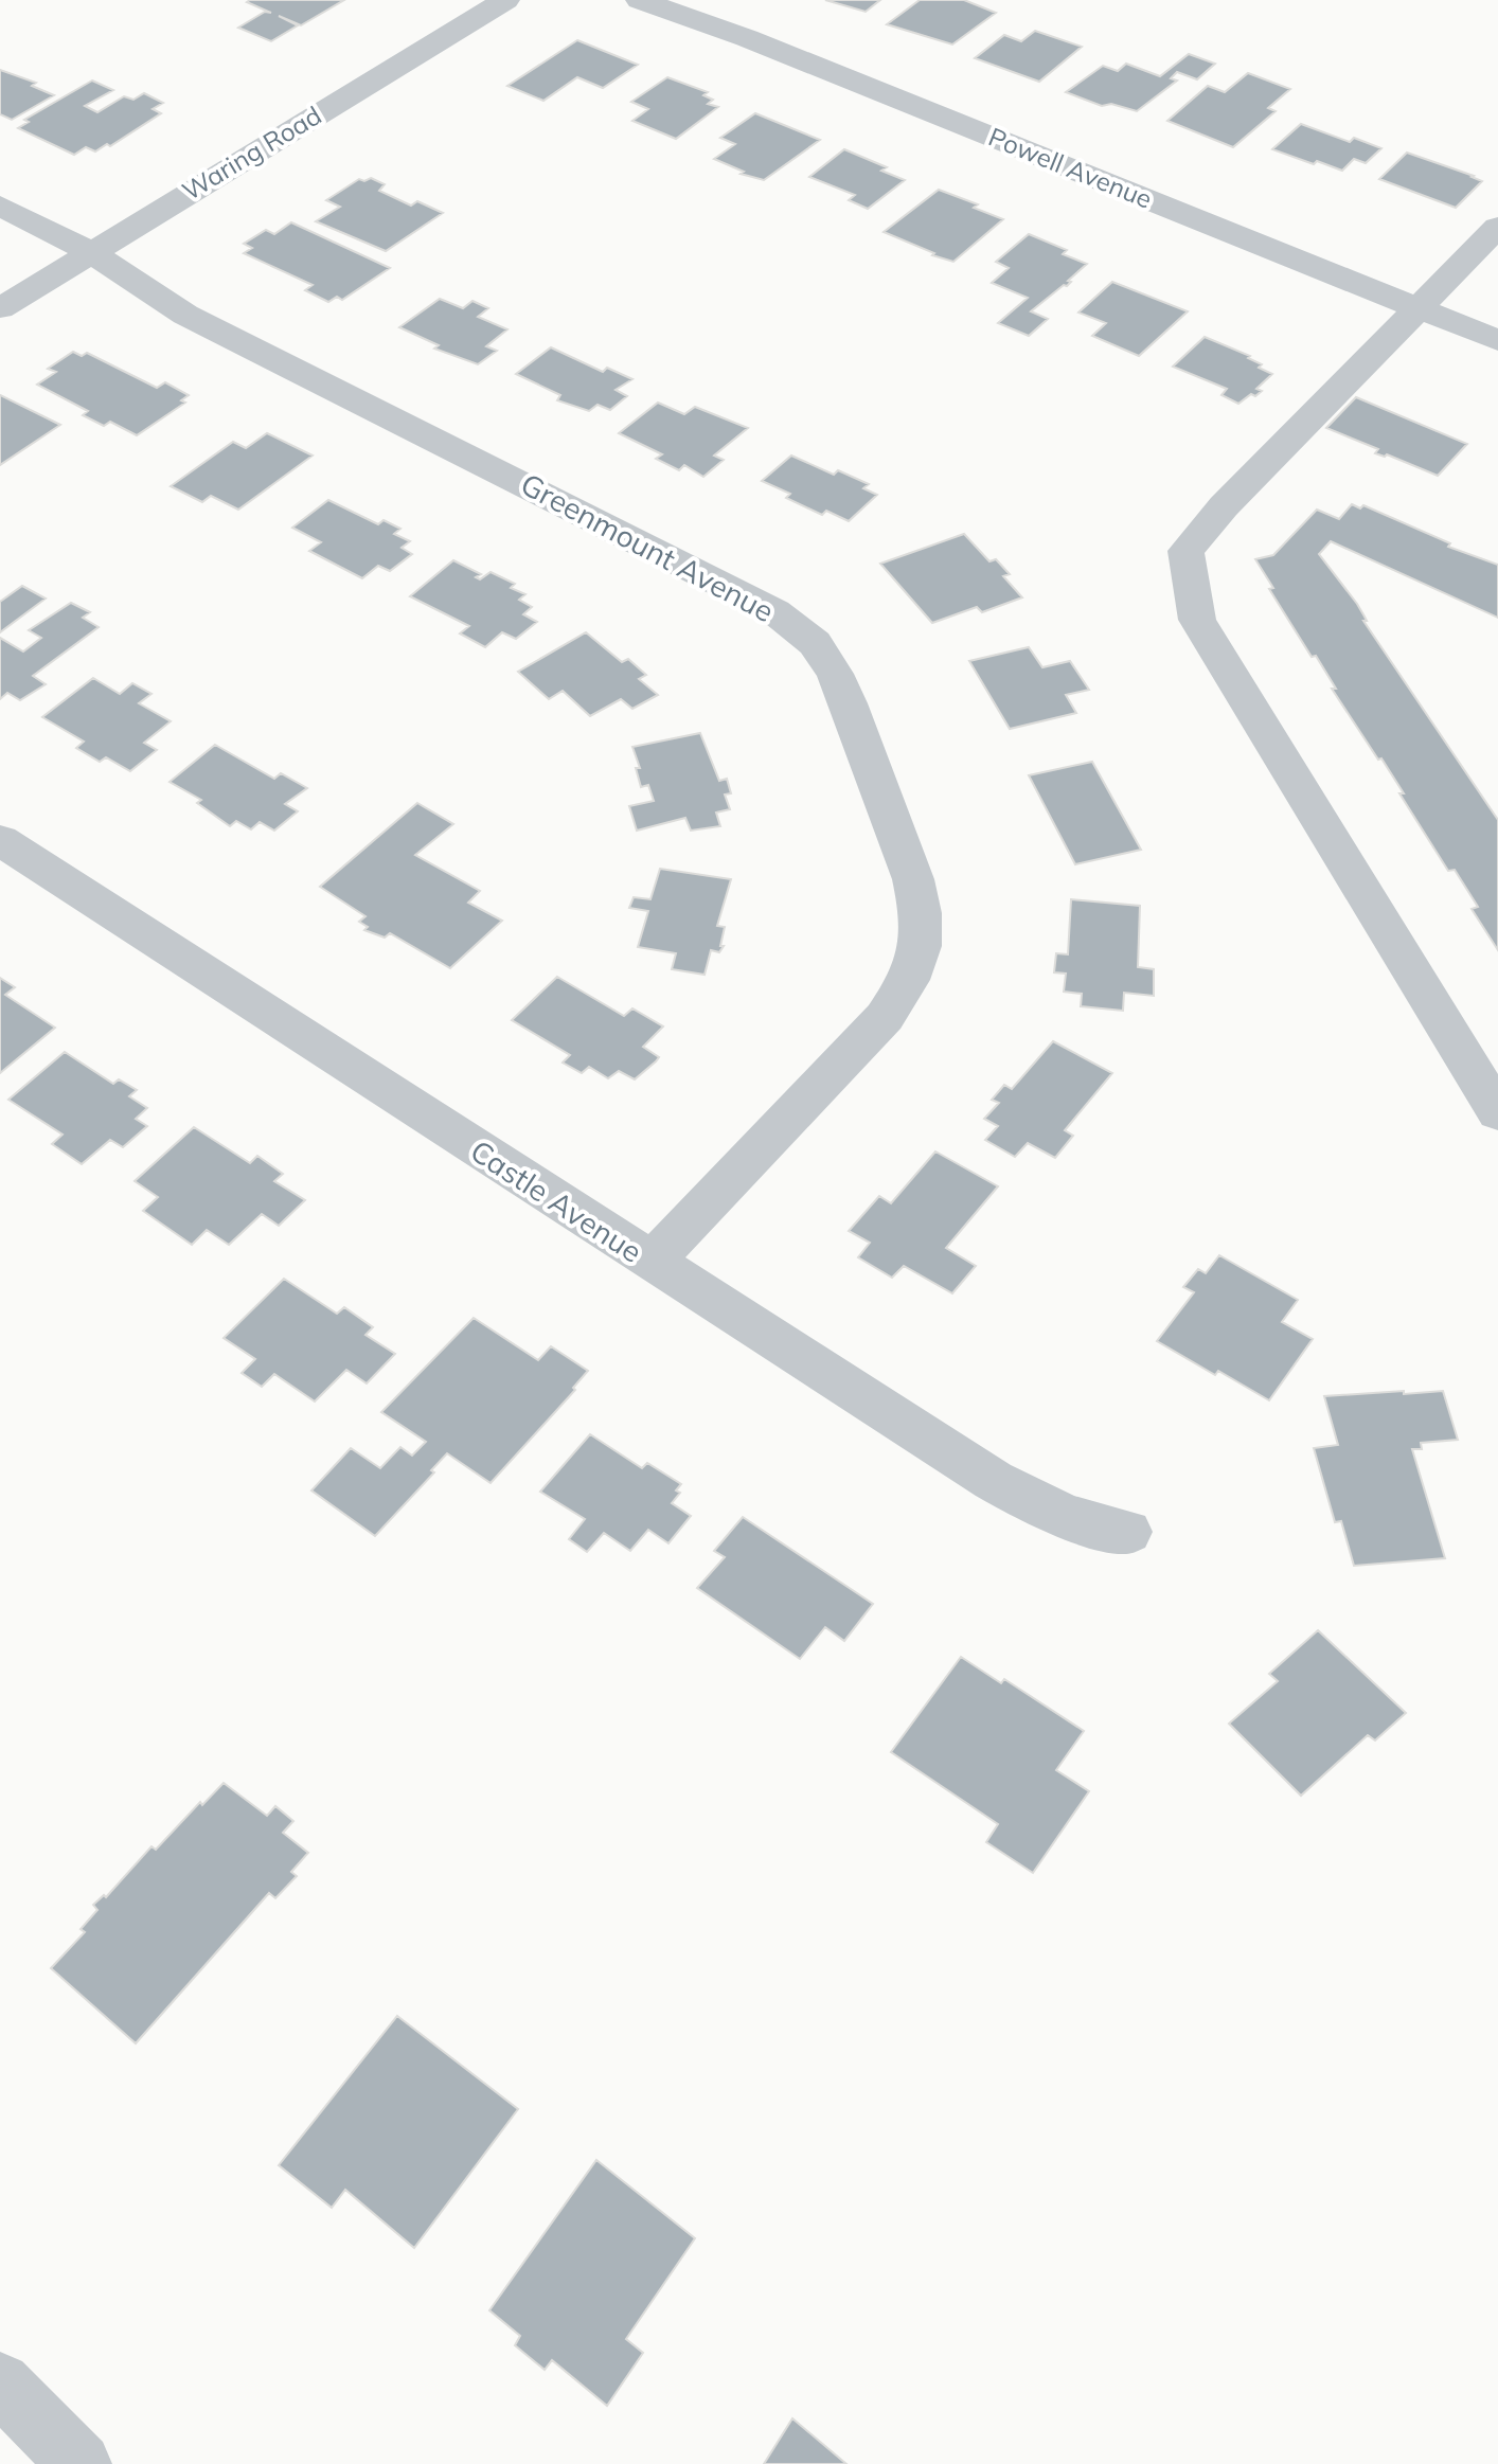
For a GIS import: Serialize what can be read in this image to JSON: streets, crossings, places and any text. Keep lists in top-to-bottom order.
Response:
{
  "streets": {
    "street": [
      "Waring Road",
      "Powell Avenue",
      "Greenmount Avenue",
      "Castle Avenue"
    ]
  },
  "crossings": [
    ["Waring Road", "Greenmount Avenue"],
    ["Greenmount Avenue", "Castle Avenue"]
  ]
}
